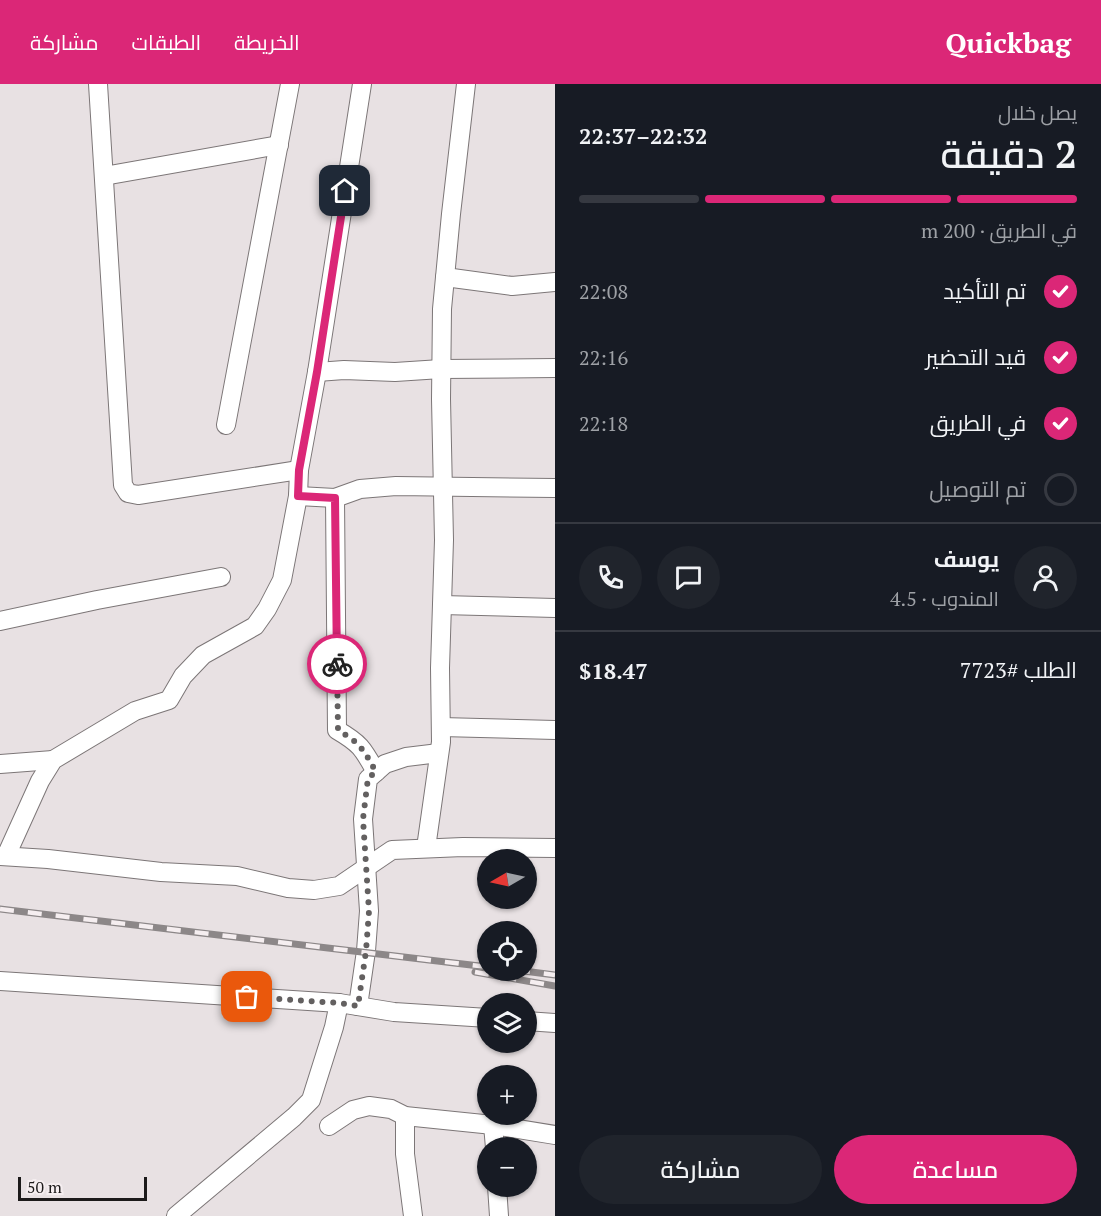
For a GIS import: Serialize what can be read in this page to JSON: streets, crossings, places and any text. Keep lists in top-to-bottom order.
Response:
{
  "scale_bar": "50 m",
  "north": "left",
  "page": {
    "header": "Quickbag",
    "nav": ["الخريطة", "الطبقات", "مشاركة"],
    "heading": ["2 دقيقة", "يصل خلال", "22:32–22:37"],
    "panel": [
      "يوسف",
      "المندوب · 4.5",
      "الطلب #7723",
      "$18.47"
    ],
    "bar": "في الطريق · 200 m",
    "list": [
      ["تم التأكيد", "22:08"],
      ["قيد التحضير", "22:16"],
      ["في الطريق", "22:18"],
      "تم التوصيل"
    ],
    "map_buttons": ["+", "−"],
    "buttons": ["مساعدة", "مشاركة"],
    "scale": "50 m"
  }
}
